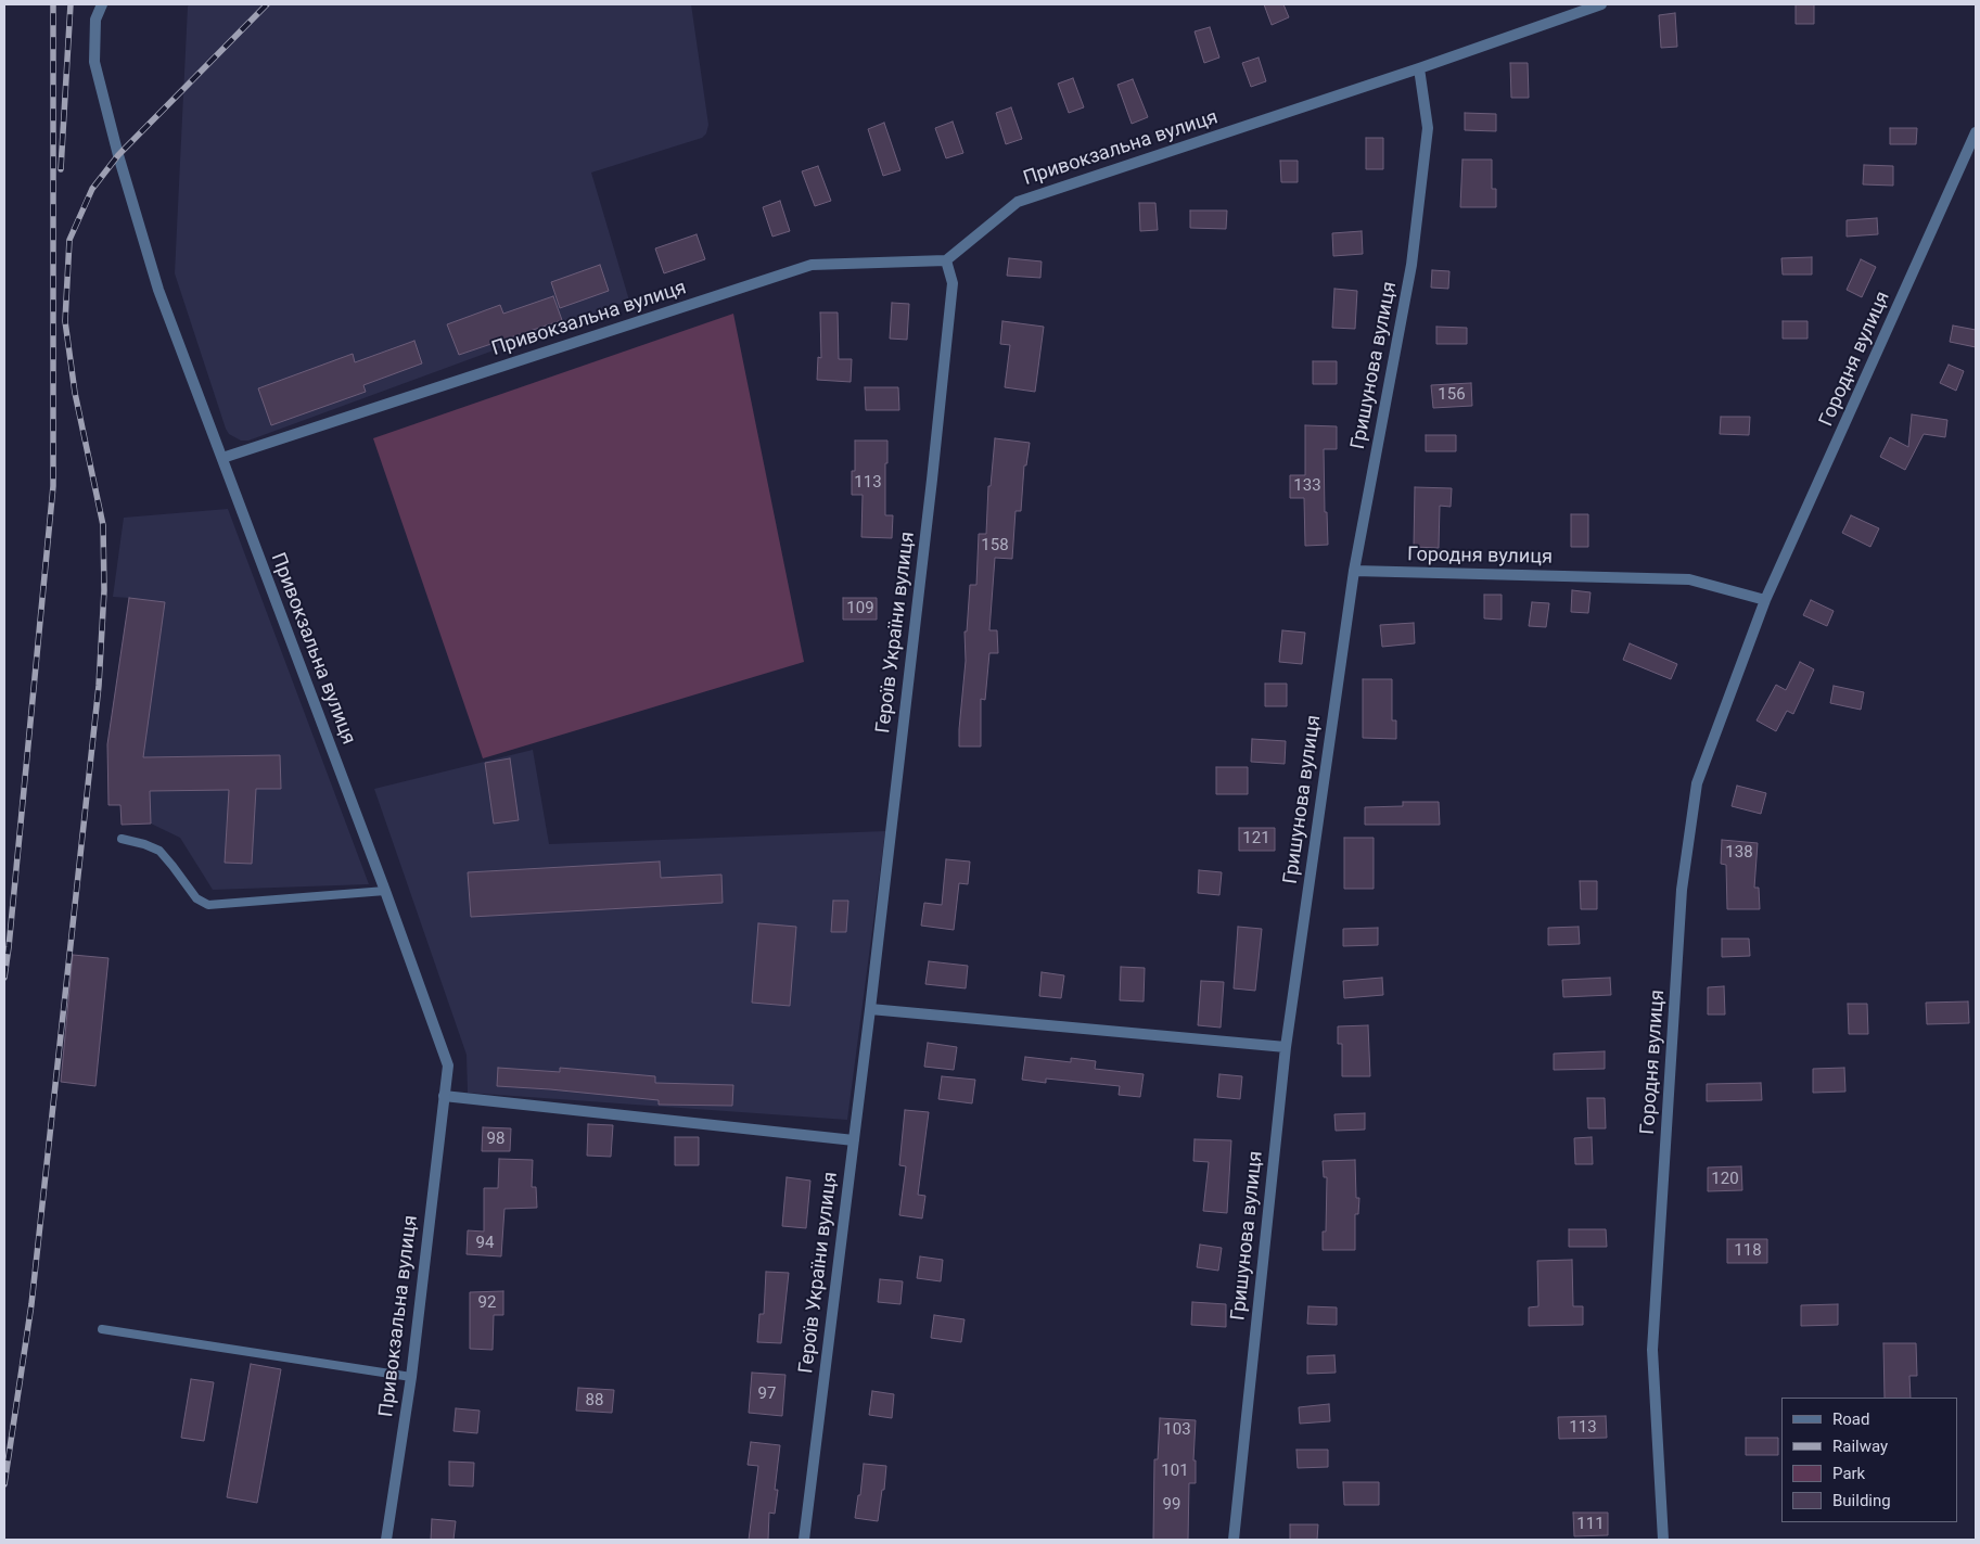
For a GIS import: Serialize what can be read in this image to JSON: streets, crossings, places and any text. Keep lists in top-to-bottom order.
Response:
{
  "streets": {
    "street": [
      "Привокзальна вулиця",
      "Городня вулиця",
      "Гришунова вулиця",
      "Героїв України вулиця"
    ]
  },
  "crossings": [
    ["Привокзальна вулиця", "Гришунова вулиця"],
    ["Привокзальна вулиця", "Героїв України вулиця"],
    ["Городня вулиця", "Гришунова вулиця"]
  ],
  "house_numbers": [
    "156",
    "113",
    "133",
    "158",
    "109",
    "121",
    "138",
    "98",
    "120",
    "94",
    "118",
    "92",
    "97",
    "88",
    "113",
    "103",
    "101",
    "99",
    "111"
  ],
  "legend": [
    "Road",
    "Railway",
    "Park",
    "Building"
  ]
}
